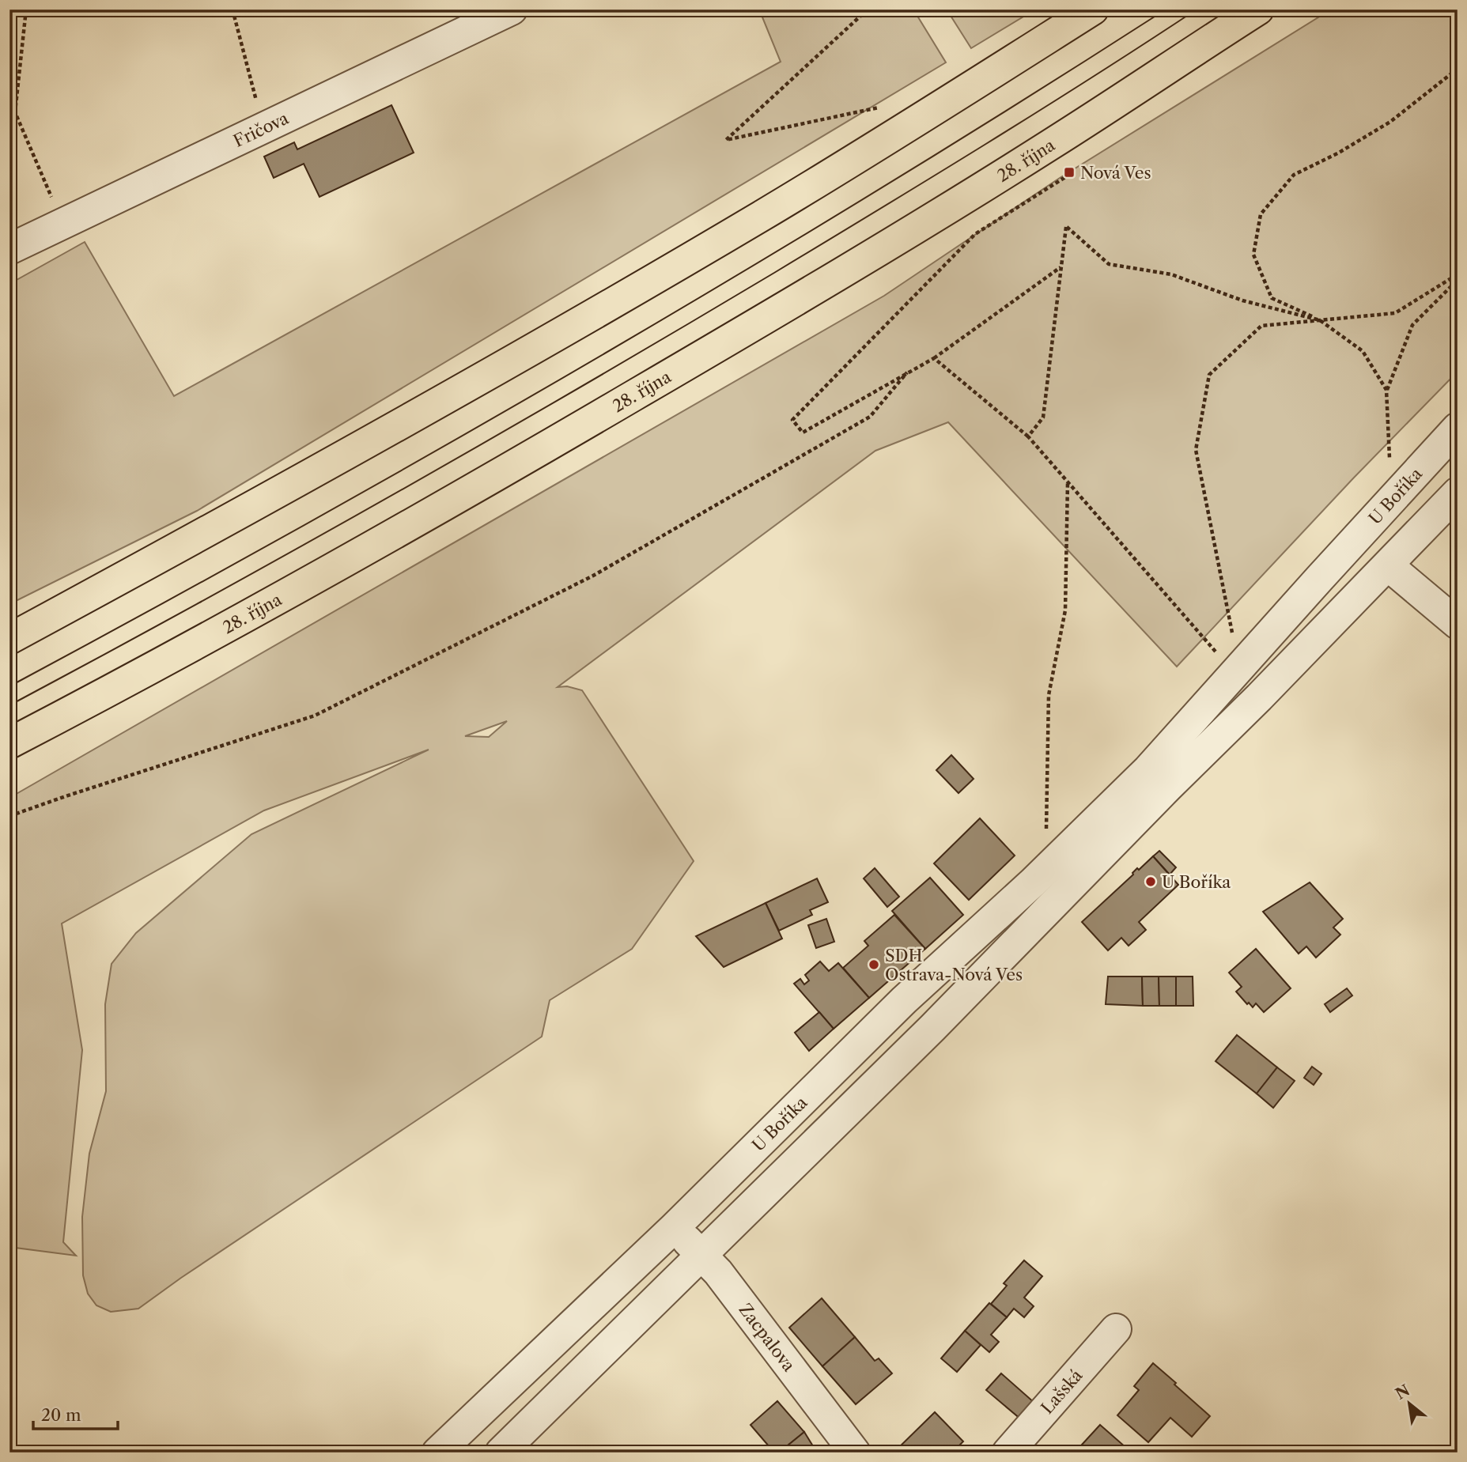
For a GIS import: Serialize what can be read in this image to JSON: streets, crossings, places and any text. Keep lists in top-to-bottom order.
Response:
{
  "streets": {
    "main road": ["28. října"],
    "street": [
      "Fričova",
      "U Boříka",
      "Zacpalova",
      "Lašská"
    ]
  },
  "crossings": [
    ["U Boříka", "Zacpalova"]
  ],
  "places": {
    "transit": ["Nová Ves"],
    "other": ["U Boříka", "SDH Ostrava-Nová Ves"]
  },
  "scale_bar": "20 m",
  "north": "top left"
}
